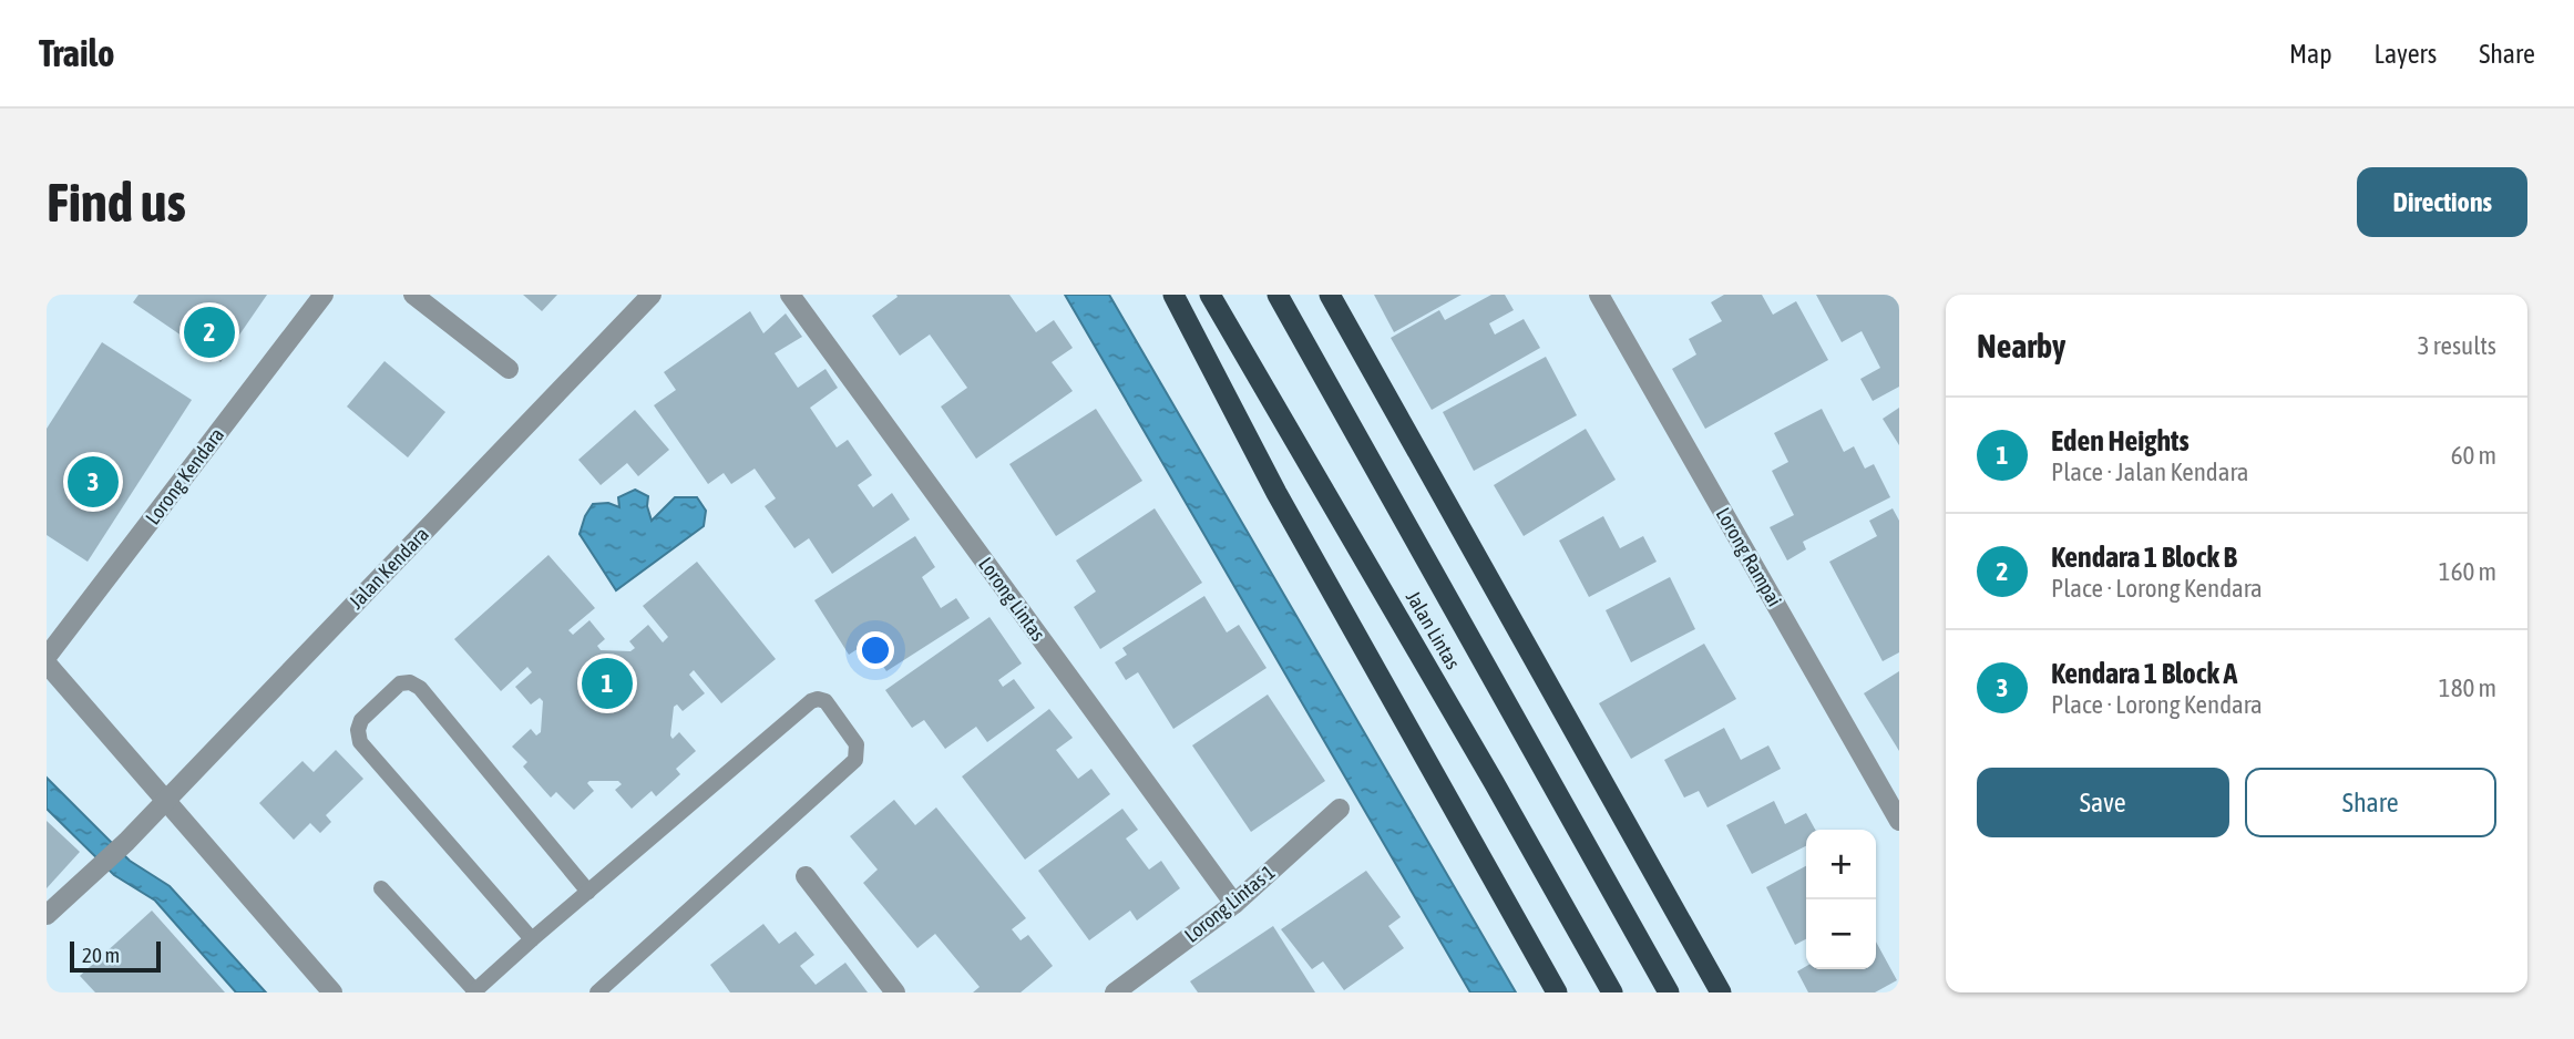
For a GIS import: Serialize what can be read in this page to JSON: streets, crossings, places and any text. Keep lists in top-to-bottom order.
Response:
{
  "streets": {
    "highway": ["Jalan Lintas"],
    "street": [
      "Lorong Kendara",
      "Lorong Rampai",
      "Jalan Kendara",
      "Lorong Lintas",
      "Lorong Lintas 1"
    ]
  },
  "crossings": [
    ["Lorong Lintas", "Lorong Lintas 1"]
  ],
  "scale_bar": "20 m",
  "page": {
    "header": "Trailo",
    "nav": ["Map", "Layers", "Share"],
    "buttons": [
      "Directions",
      ["Save", "Share"]
    ],
    "title": "Find us",
    "heading": ["Nearby", "3 results"],
    "pins": ["2", "3", "1"],
    "list": [
      {
        "mark": "1",
        "name": "Eden Heights",
        "note": "Place · Jalan Kendara",
        "value": "60 m"
      },
      {
        "mark": "2",
        "name": "Kendara 1 Block B",
        "note": "Place · Lorong Kendara",
        "value": "160 m"
      },
      {
        "mark": "3",
        "name": "Kendara 1 Block A",
        "note": "Place · Lorong Kendara",
        "value": "180 m"
      }
    ],
    "map_buttons": ["+", "−"],
    "scale": "20 m"
  }
}
